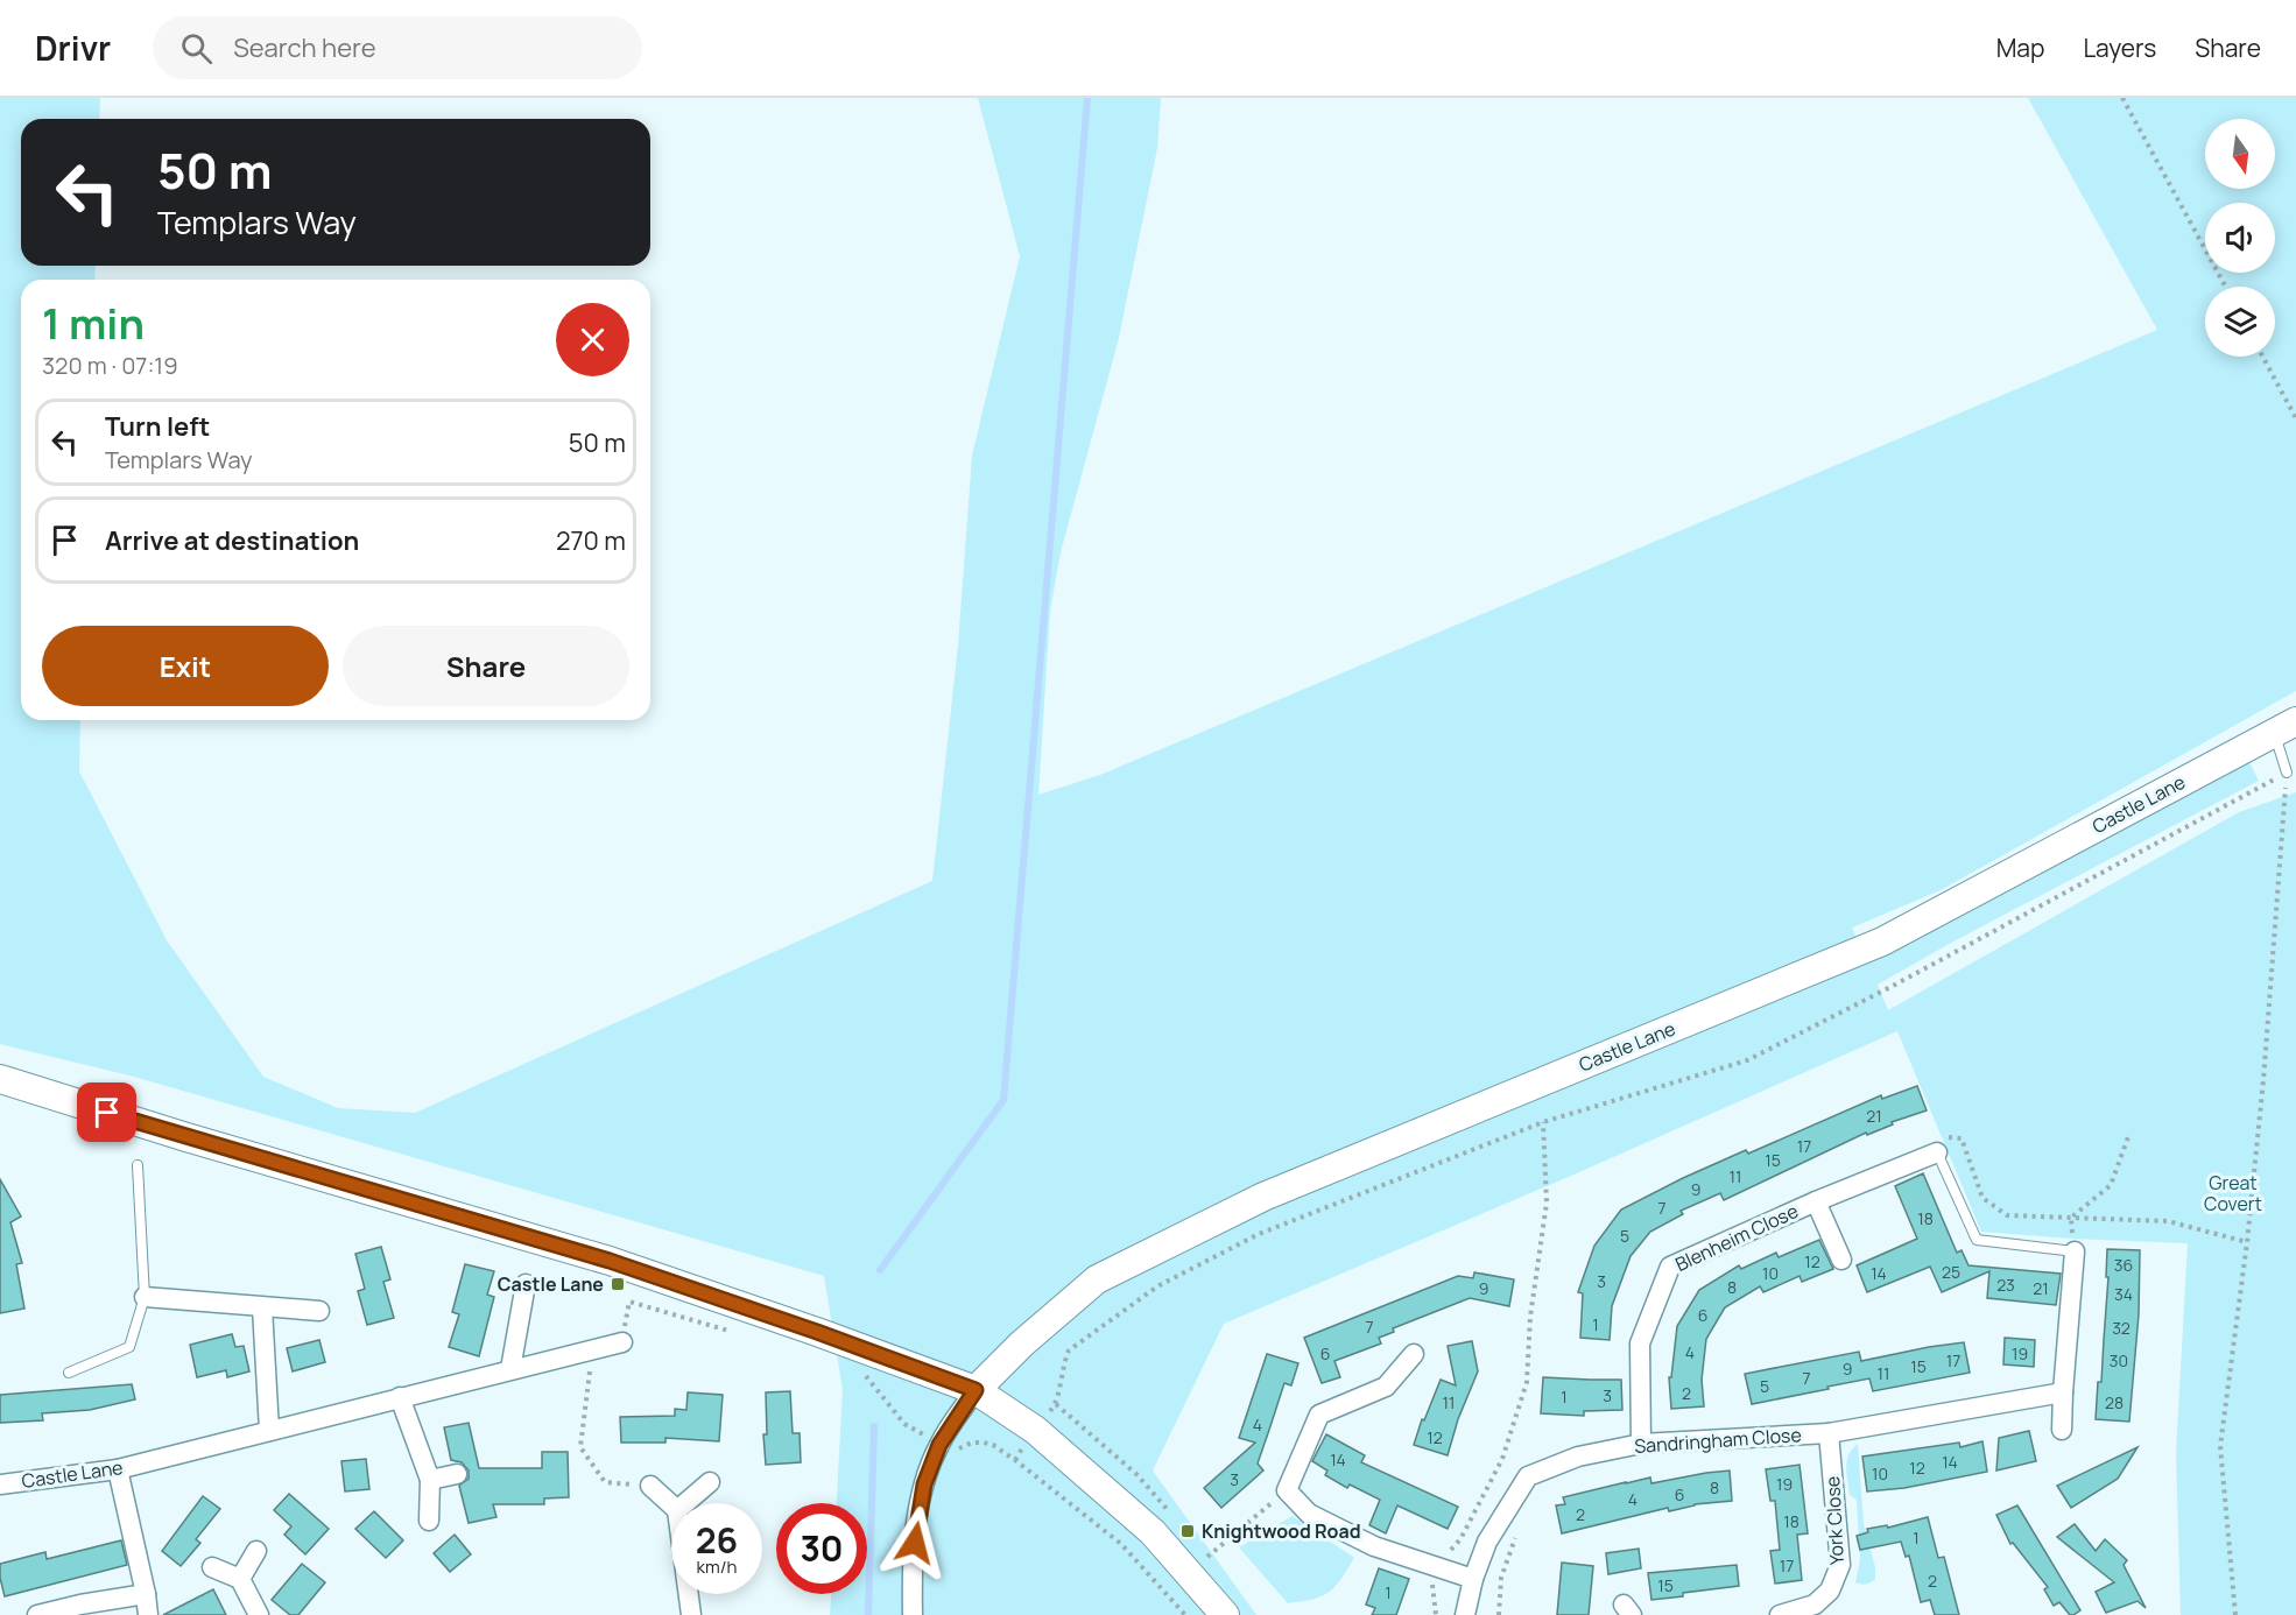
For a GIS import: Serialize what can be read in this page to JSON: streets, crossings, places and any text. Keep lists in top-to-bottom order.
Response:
{
  "streets": {
    "street": [
      "Castle Lane",
      "Blenheim Close",
      "Sandringham Close",
      "York Close"
    ]
  },
  "crossings": [
    ["Blenheim Close", "Sandringham Close"],
    ["Sandringham Close", "York Close"]
  ],
  "parks": ["Great Covert"],
  "places": {
    "transit": ["Castle Lane", "Knightwood Road"]
  },
  "house_numbers": [
    "21",
    "17",
    "15",
    "11",
    "9",
    "7",
    "18",
    "5",
    "12",
    "36",
    "25",
    "10",
    "14",
    "3",
    "23",
    "8",
    "9",
    "21",
    "34",
    "6",
    "1",
    "7",
    "32",
    "4",
    "6",
    "19",
    "17",
    "30",
    "15",
    "9",
    "11",
    "7",
    "5",
    "2",
    "3",
    "1",
    "11",
    "28",
    "4",
    "12",
    "14",
    "14",
    "12",
    "10",
    "3",
    "19",
    "8",
    "6",
    "4",
    "2",
    "18",
    "1",
    "17",
    "2",
    "15",
    "1"
  ],
  "north": "bottom",
  "page": {
    "header": "Drivr",
    "search": "Search here",
    "nav": ["Map", "Layers", "Share"],
    "turn": ["50 m", "Templars Way"],
    "heading": ["1 min", "320 m · 07:19"],
    "list": [
      {
        "name": "Turn left",
        "note": "Templars Way",
        "value": "50 m"
      },
      {
        "name": "Arrive at destination",
        "value": "270 m"
      }
    ],
    "buttons": ["Exit", "Share"],
    "speed": "26 km/h",
    "limit": "30"
  }
}
